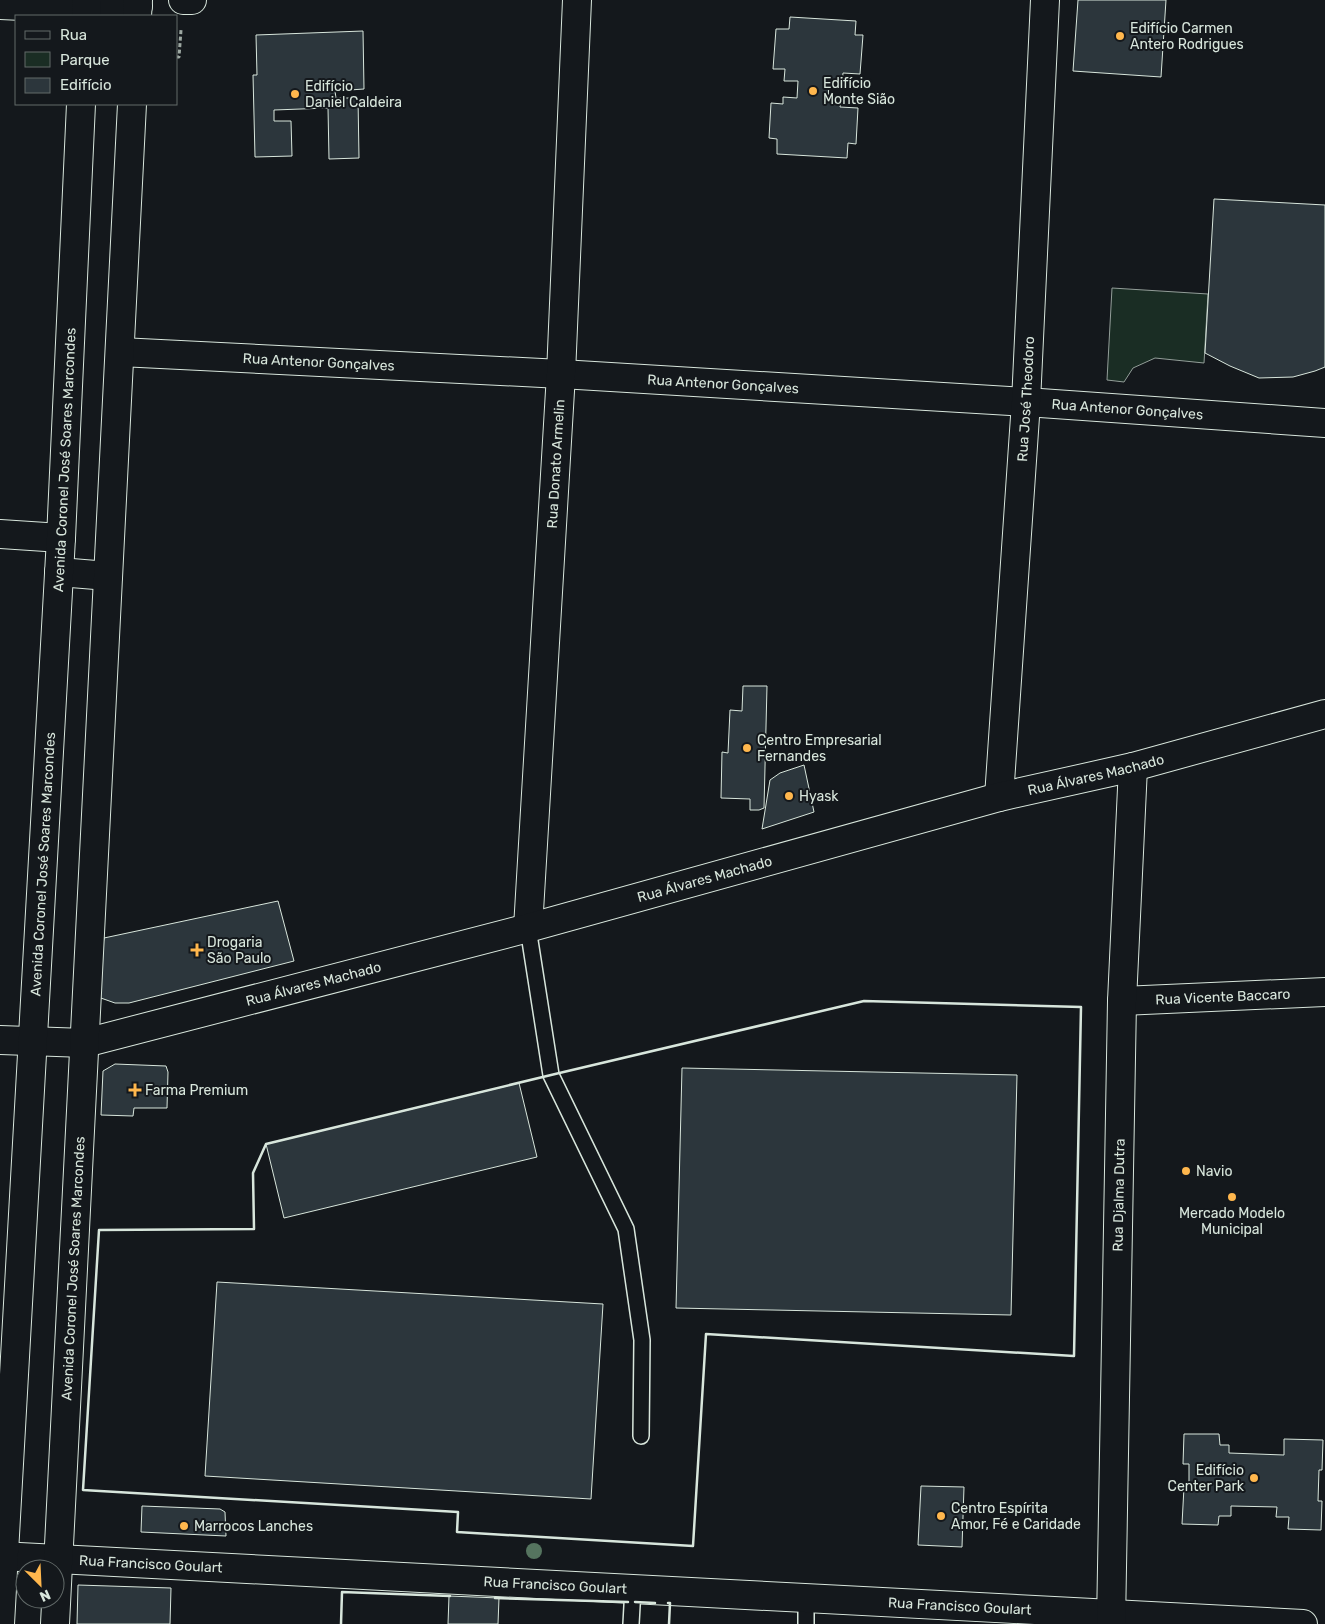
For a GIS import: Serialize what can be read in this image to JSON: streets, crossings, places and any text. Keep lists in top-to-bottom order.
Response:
{
  "streets": {
    "street": [
      "Rua Antenor Gonçalves",
      "Rua José Theodoro",
      "Avenida Coronel José Soares Marcondes",
      "Rua Donato Armelin",
      "Rua Álvares Machado",
      "Rua Vicente Baccaro",
      "Rua Djalma Dutra",
      "Rua Francisco Goulart"
    ]
  },
  "crossings": [
    ["Rua Antenor Gonçalves", "Rua José Theodoro"],
    ["Rua Antenor Gonçalves", "Avenida Coronel José Soares Marcondes"],
    ["Rua Antenor Gonçalves", "Rua Donato Armelin"],
    ["Rua José Theodoro", "Rua Álvares Machado"],
    ["Avenida Coronel José Soares Marcondes", "Rua Álvares Machado"],
    ["Avenida Coronel José Soares Marcondes", "Rua Francisco Goulart"],
    ["Rua Donato Armelin", "Rua Álvares Machado"],
    ["Rua Álvares Machado", "Rua Djalma Dutra"],
    ["Rua Vicente Baccaro", "Rua Djalma Dutra"],
    ["Rua Djalma Dutra", "Rua Francisco Goulart"]
  ],
  "places": {
    "other": [
      "Edifício Carmen Antero Rodrigues",
      "Edifício Monte Sião",
      "Edifício Daniel Caldeira",
      "Centro Empresarial Fernandes",
      "Hyask",
      "Navio",
      "Mercado Modelo Municipal",
      "Edifício Center Park",
      "Centro Espírita Amor, Fé e Caridade",
      "Marrocos Lanches"
    ],
    "health": ["Drogaria São Paulo", "Farma Premium"]
  },
  "legend": ["Rua", "Parque", "Edifício"],
  "north": "bottom right"
}
